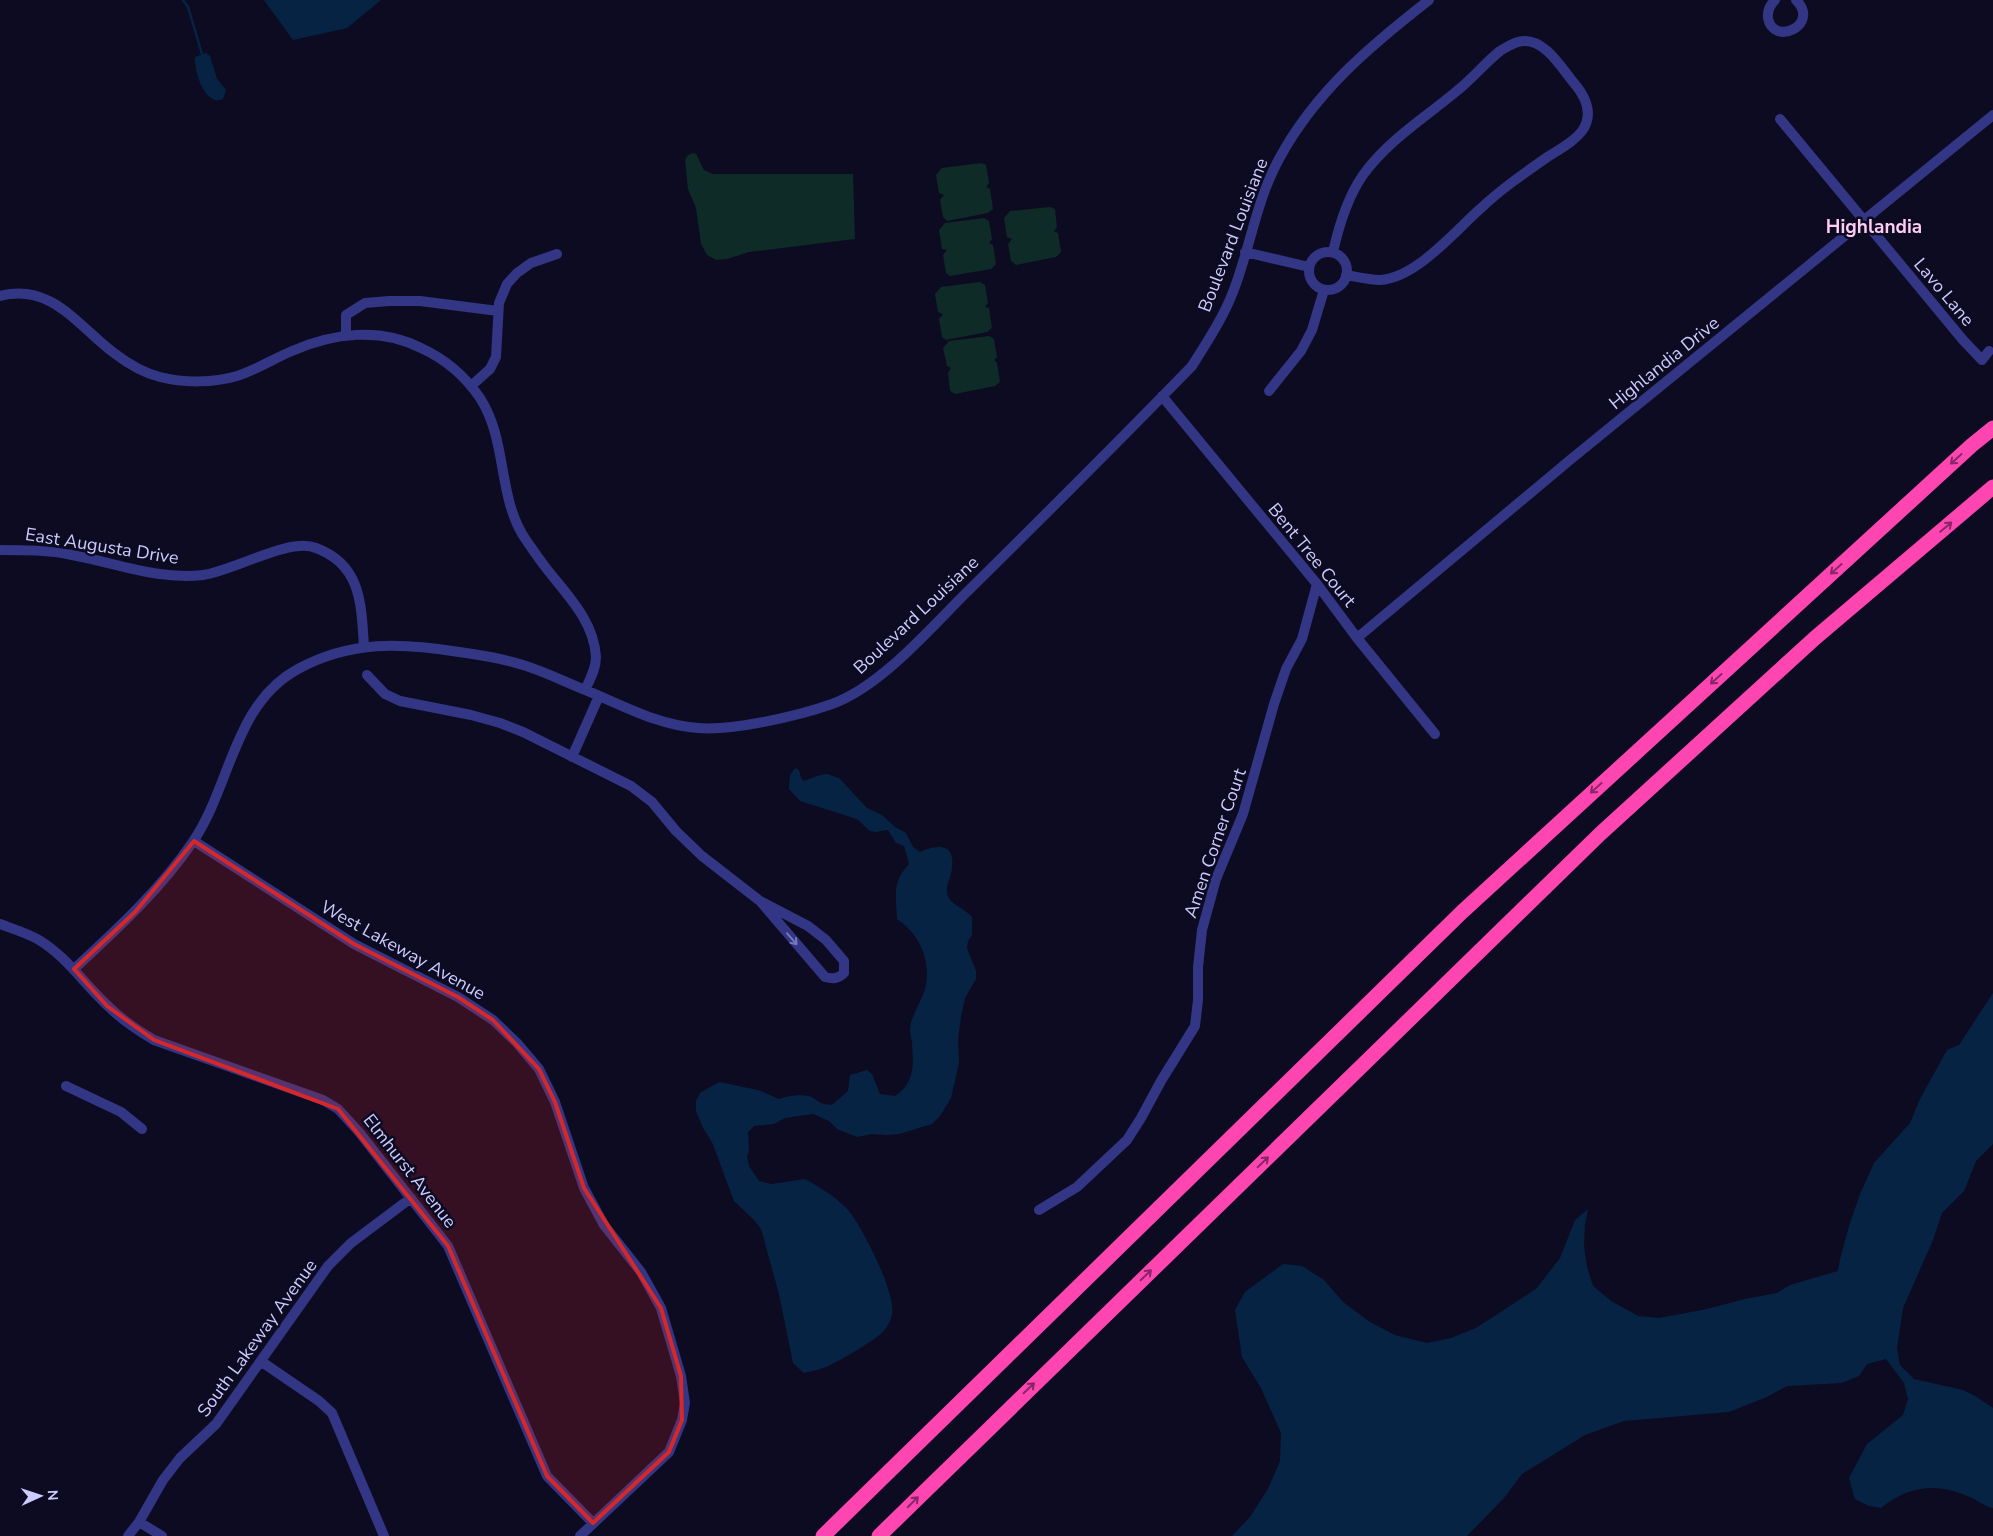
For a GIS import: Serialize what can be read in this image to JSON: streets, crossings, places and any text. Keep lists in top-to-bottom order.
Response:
{
  "streets": {
    "street": [
      "Boulevard Louisiane",
      "Lavo Lane",
      "Highlandia Drive",
      "East Augusta Drive",
      "Bent Tree Court",
      "Amen Corner Court",
      "West Lakeway Avenue",
      "Elmhurst Avenue",
      "South Lakeway Avenue"
    ]
  },
  "crossings": [
    ["Boulevard Louisiane", "East Augusta Drive"],
    ["Boulevard Louisiane", "Bent Tree Court"],
    ["Boulevard Louisiane", "West Lakeway Avenue"],
    ["Boulevard Louisiane", "Elmhurst Avenue"],
    ["Lavo Lane", "Highlandia Drive"],
    ["Highlandia Drive", "Bent Tree Court"],
    ["Bent Tree Court", "Amen Corner Court"],
    ["West Lakeway Avenue", "Elmhurst Avenue"],
    ["Elmhurst Avenue", "South Lakeway Avenue"]
  ],
  "districts": ["Highlandia"],
  "north": "right"
}
